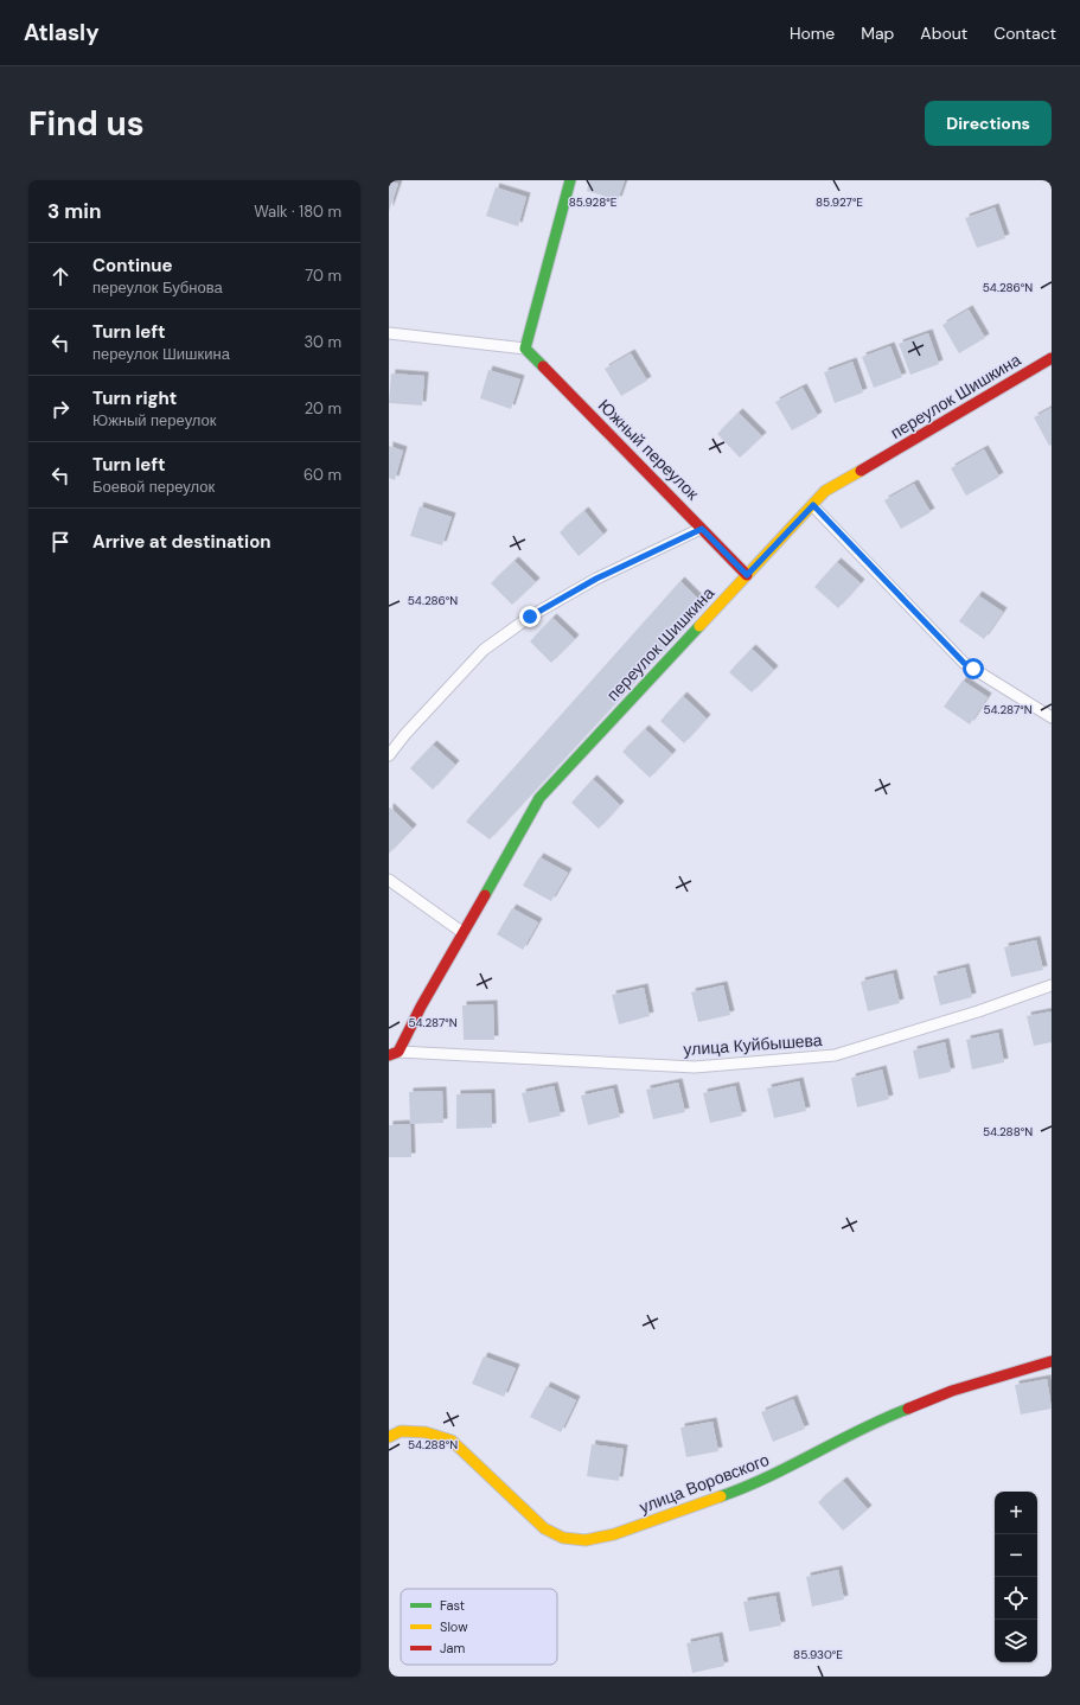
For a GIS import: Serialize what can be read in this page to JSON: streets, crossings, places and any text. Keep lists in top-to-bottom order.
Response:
{
  "streets": {
    "street": ["переулок Шишкина", "Южный переулок", "улица Воровского"],
    "lane": ["улица Куйбышева"]
  },
  "crossings": [
    ["переулок Шишкина", "Южный переулок"],
    ["переулок Шишкина", "улица Куйбышева"]
  ],
  "legend": ["Fast", "Slow", "Jam"],
  "page": {
    "header": "Atlasly",
    "nav": [
      "Home",
      "Map",
      "About",
      "Contact"
    ],
    "buttons": "Directions",
    "title": "Find us",
    "heading": ["3 min", "Walk · 180 m"],
    "list": [
      ["Continue", "переулок Бубнова", "70 m"],
      ["Turn left", "переулок Шишкина", "30 m"],
      ["Turn right", "Южный переулок", "20 m"],
      ["Turn left", "Боевой переулок", "60 m"],
      "Arrive at destination"
    ],
    "map_buttons": ["+", "−"]
  },
  "coordinates": [
    "85.928°E",
    "85.927°E",
    "54.286°N",
    "54.287°N",
    "54.288°N",
    "85.930°E"
  ]
}
